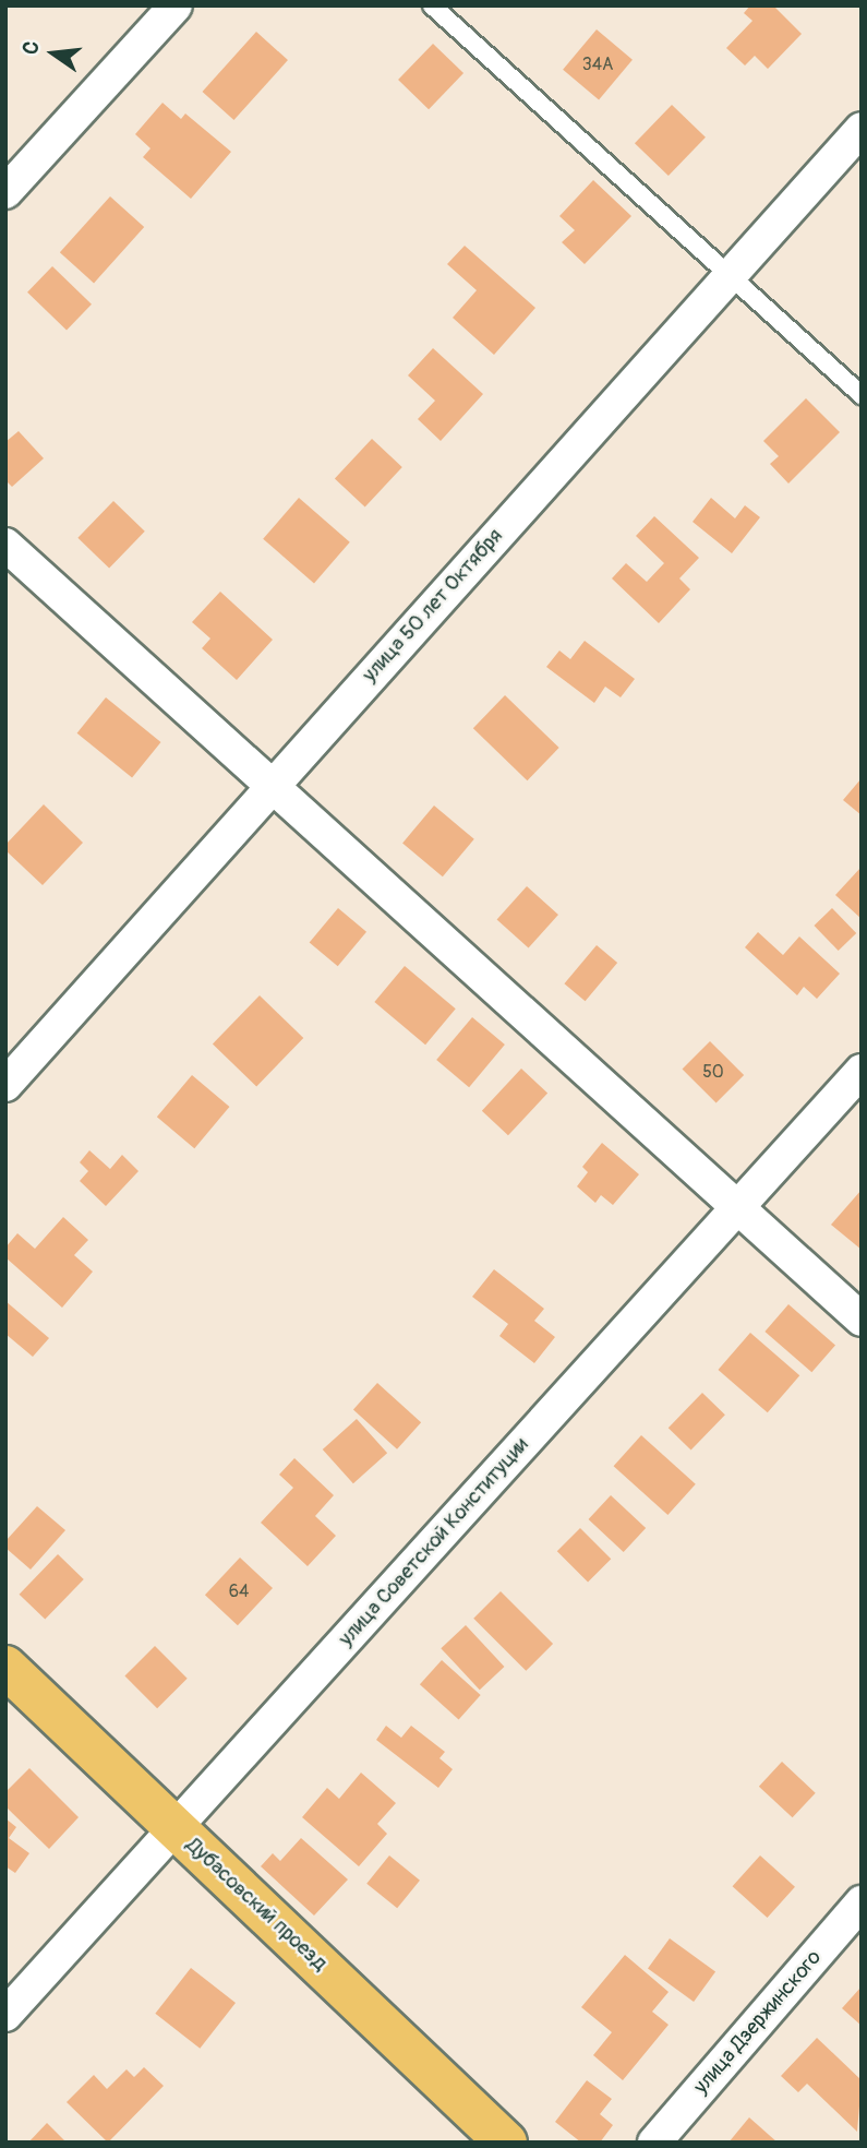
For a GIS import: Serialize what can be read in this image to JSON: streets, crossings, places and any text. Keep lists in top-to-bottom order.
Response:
{
  "streets": {
    "main road": ["Дубасовский проезд"],
    "street": ["улица 50 лет Октября", "улица Советской Конституции", "улица Дзержинского"]
  },
  "crossings": [
    ["улица Советской Конституции", "Дубасовский проезд"]
  ],
  "house_numbers": ["34А", "50", "64"],
  "north": "left"
}
